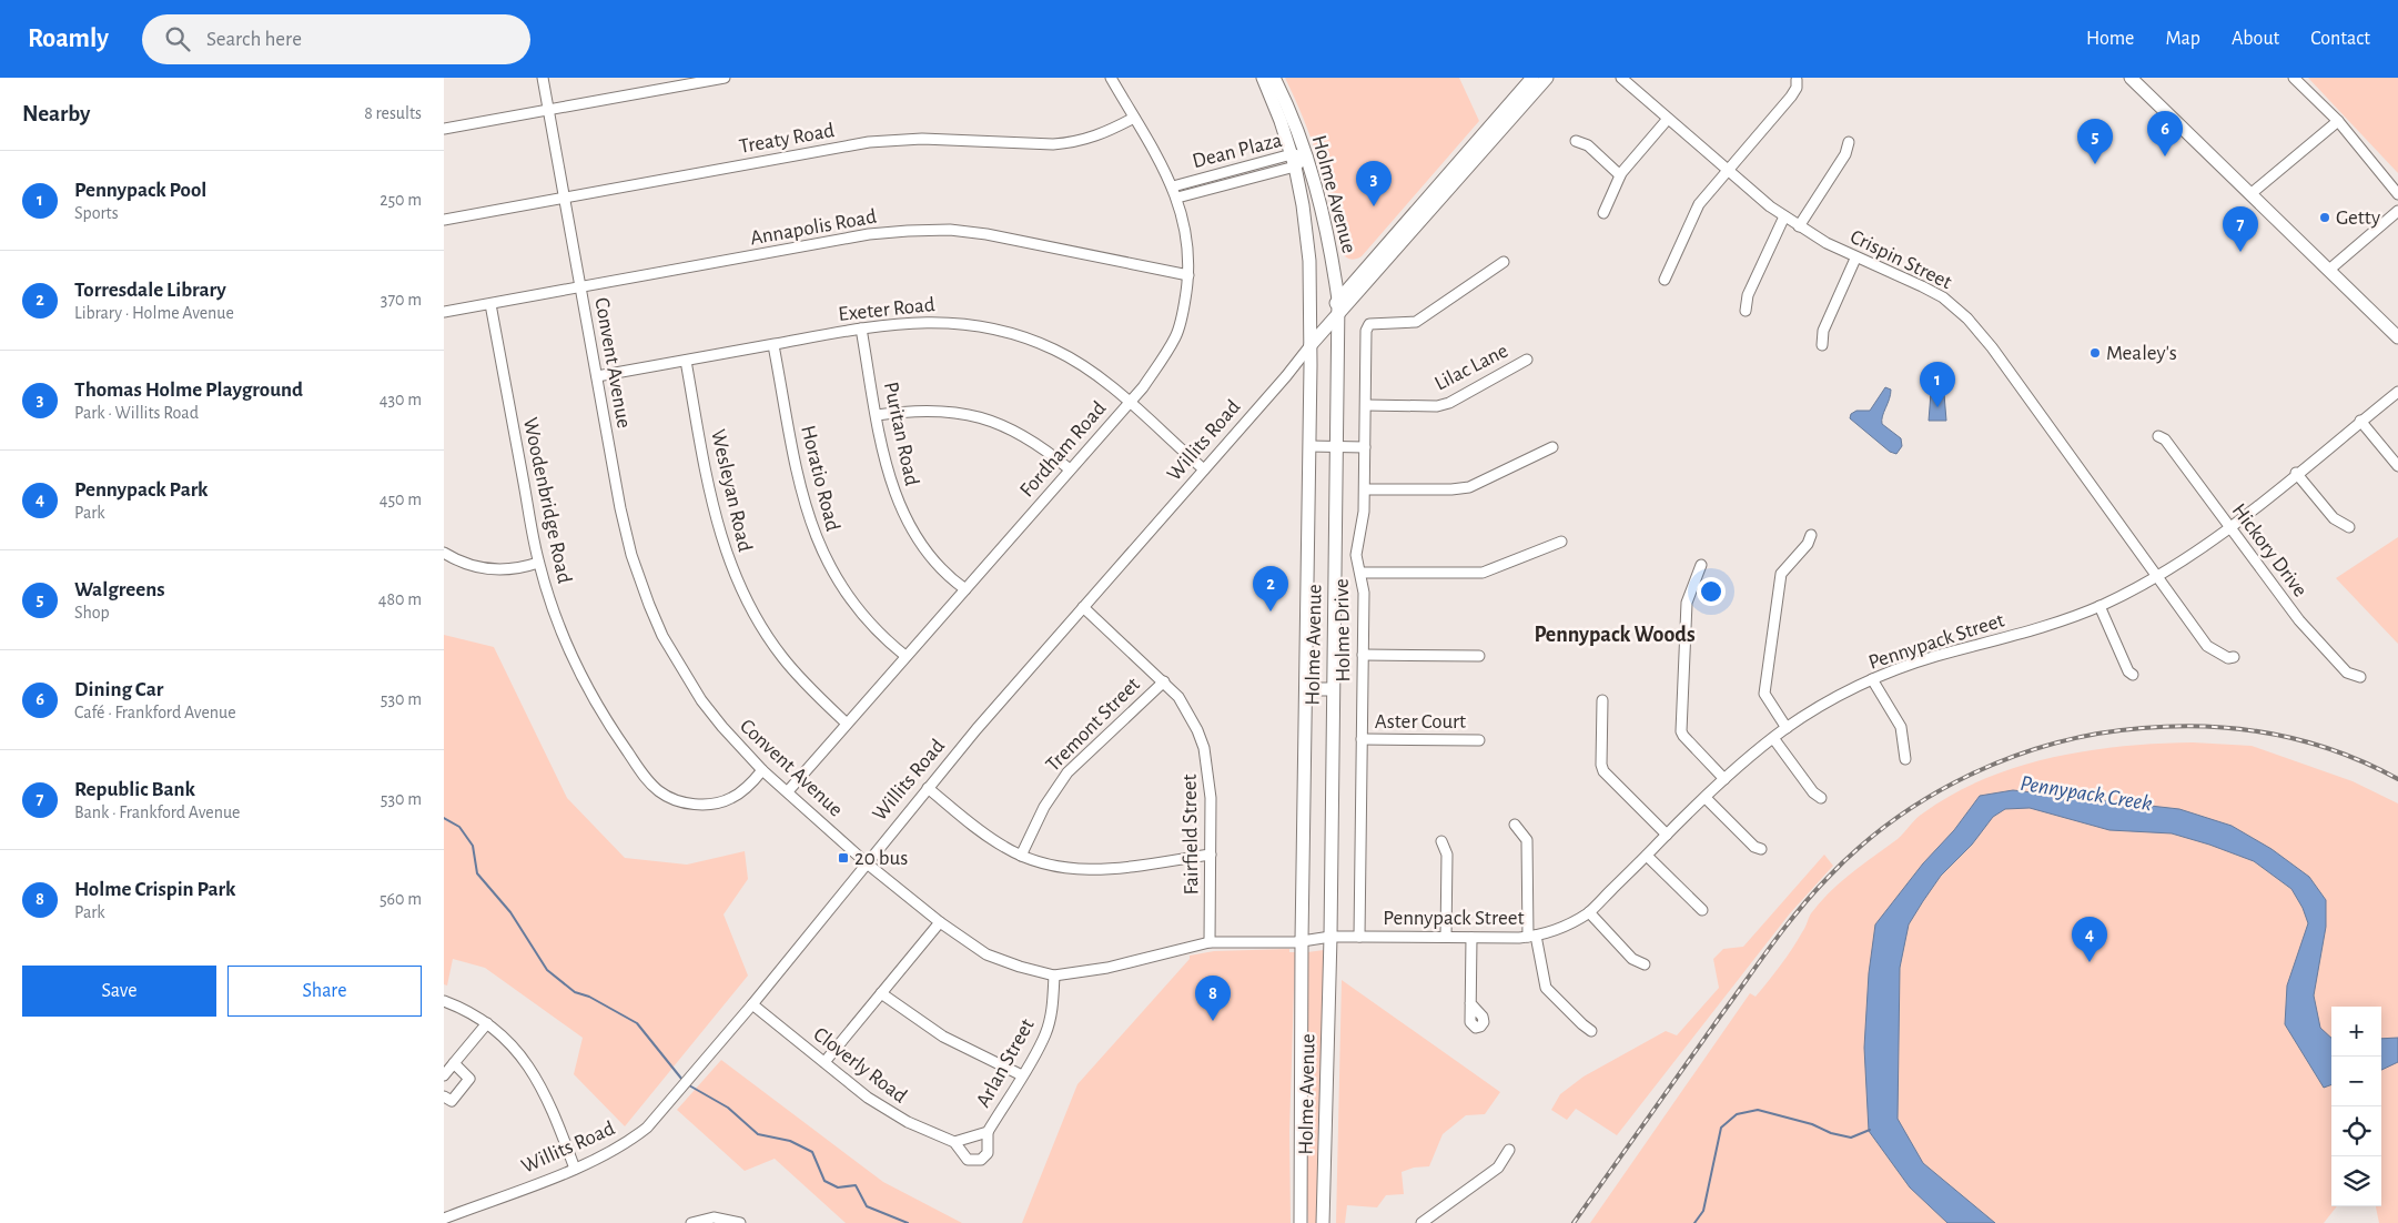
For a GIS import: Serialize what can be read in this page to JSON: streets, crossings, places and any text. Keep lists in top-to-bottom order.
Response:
{
  "streets": {
    "main road": ["Holme Avenue", "Willits Road"],
    "street": [
      "Treaty Road",
      "Dean Plaza",
      "Annapolis Road",
      "Crispin Street",
      "Exeter Road",
      "Convent Avenue",
      "Lilac Lane",
      "Puritan Road",
      "Fordham Road",
      "Horatio Road",
      "Wesleyan Road",
      "Woodenbridge Road",
      "Hickory Drive",
      "Holme Drive",
      "Pennypack Street",
      "Aster Court",
      "Tremont Street",
      "Fairfield Street",
      "Arlan Street",
      "Cloverly Road"
    ]
  },
  "crossings": [
    ["Treaty Road", "Convent Avenue"],
    ["Treaty Road", "Fordham Road"],
    ["Dean Plaza", "Holme Avenue"],
    ["Dean Plaza", "Fordham Road"],
    ["Holme Avenue", "Convent Avenue"],
    ["Holme Avenue", "Willits Road"],
    ["Holme Avenue", "Pennypack Street"],
    ["Annapolis Road", "Convent Avenue"],
    ["Annapolis Road", "Fordham Road"],
    ["Annapolis Road", "Woodenbridge Road"],
    ["Crispin Street", "Pennypack Street"],
    ["Exeter Road", "Convent Avenue"],
    ["Exeter Road", "Puritan Road"],
    ["Exeter Road", "Willits Road"],
    ["Exeter Road", "Fordham Road"],
    ["Exeter Road", "Horatio Road"],
    ["Exeter Road", "Wesleyan Road"],
    ["Convent Avenue", "Willits Road"],
    ["Convent Avenue", "Fordham Road"],
    ["Convent Avenue", "Woodenbridge Road"],
    ["Convent Avenue", "Pennypack Street"],
    ["Convent Avenue", "Fairfield Street"],
    ["Convent Avenue", "Arlan Street"],
    ["Lilac Lane", "Holme Drive"],
    ["Puritan Road", "Fordham Road"],
    ["Willits Road", "Fairfield Street"],
    ["Willits Road", "Cloverly Road"],
    ["Fordham Road", "Horatio Road"],
    ["Fordham Road", "Wesleyan Road"],
    ["Hickory Drive", "Pennypack Street"],
    ["Holme Drive", "Pennypack Street"],
    ["Holme Drive", "Aster Court"],
    ["Tremont Street", "Fairfield Street"],
    ["Arlan Street", "Cloverly Road"]
  ],
  "districts": ["Pennypack Woods"],
  "water": ["Pennypack Creek"],
  "places": {
    "other": ["Getty", "Mealey's"],
    "transit": ["20 bus"]
  },
  "page": {
    "header": "Roamly",
    "search": "Search here",
    "nav": [
      "Home",
      "Map",
      "About",
      "Contact"
    ],
    "heading": ["Nearby", "8 results"],
    "pins": [
      "6",
      "5",
      "3",
      "7",
      "1",
      "2",
      "4",
      "8"
    ],
    "list": [
      {
        "mark": "1",
        "name": "Pennypack Pool",
        "note": "Sports",
        "value": "250 m"
      },
      {
        "mark": "2",
        "name": "Torresdale Library",
        "note": "Library · Holme Avenue",
        "value": "370 m"
      },
      {
        "mark": "3",
        "name": "Thomas Holme Playground",
        "note": "Park · Willits Road",
        "value": "430 m"
      },
      {
        "mark": "4",
        "name": "Pennypack Park",
        "note": "Park",
        "value": "450 m"
      },
      {
        "mark": "5",
        "name": "Walgreens",
        "note": "Shop",
        "value": "480 m"
      },
      {
        "mark": "6",
        "name": "Dining Car",
        "note": "Café · Frankford Avenue",
        "value": "530 m"
      },
      {
        "mark": "7",
        "name": "Republic Bank",
        "note": "Bank · Frankford Avenue",
        "value": "530 m"
      },
      {
        "mark": "8",
        "name": "Holme Crispin Park",
        "note": "Park",
        "value": "560 m"
      }
    ],
    "buttons": ["Save", "Share"],
    "map_buttons": ["+", "−"]
  }
}
